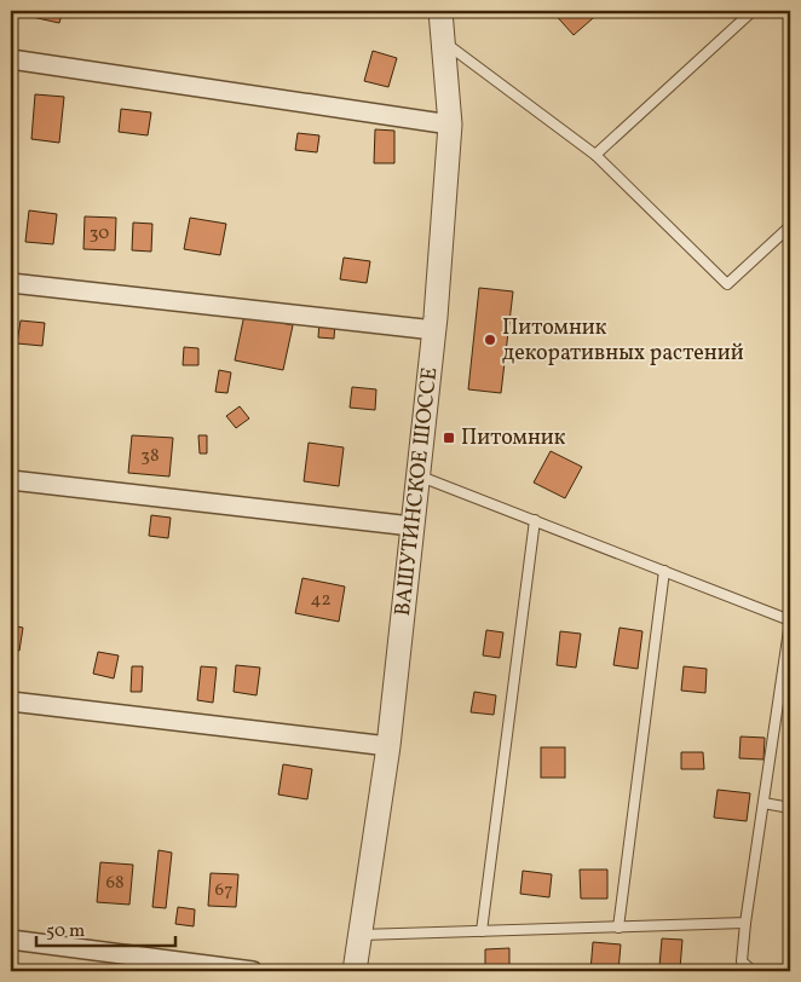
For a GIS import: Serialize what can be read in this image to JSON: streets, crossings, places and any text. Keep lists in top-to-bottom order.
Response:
{
  "streets": {
    "street": ["ВАШУТИНСКОЕ ШОССЕ"]
  },
  "places": {
    "other": ["Питомник декоративных растений"],
    "transit": ["Питомник"]
  },
  "house_numbers": [
    "30",
    "38",
    "42",
    "68",
    "67"
  ],
  "scale_bar": "50 m"
}
